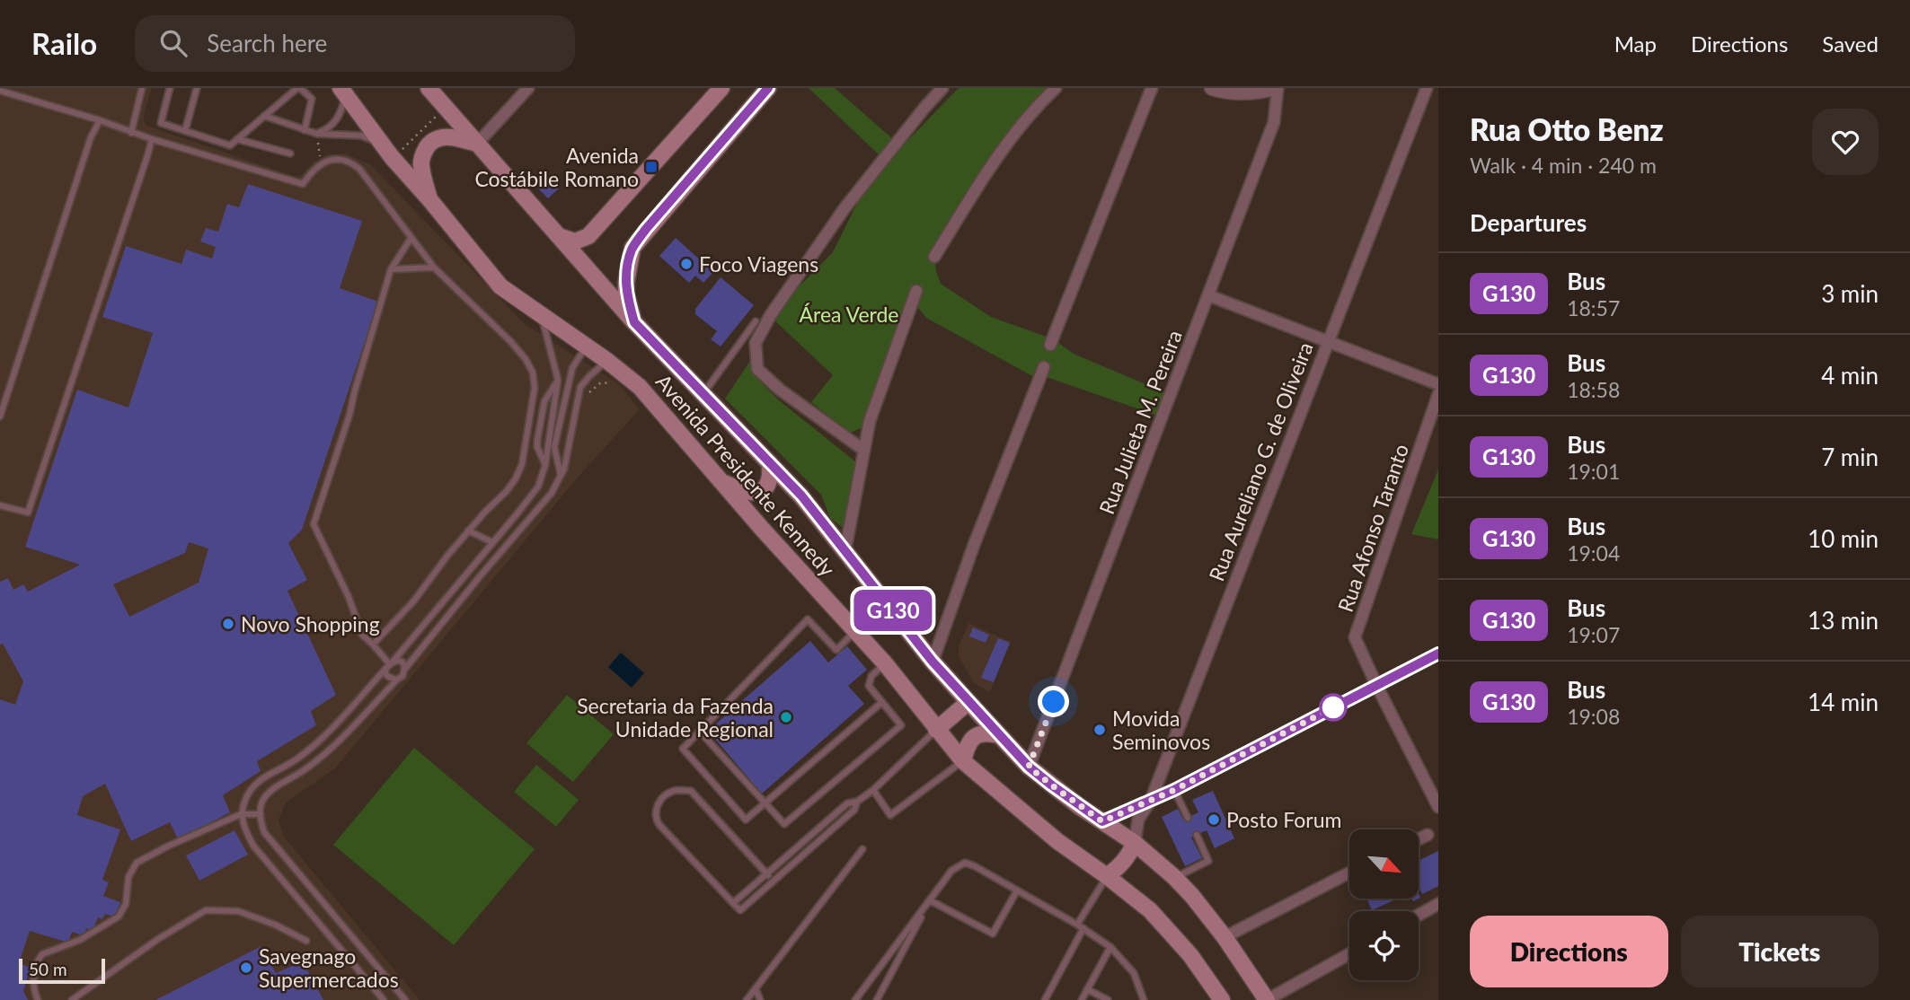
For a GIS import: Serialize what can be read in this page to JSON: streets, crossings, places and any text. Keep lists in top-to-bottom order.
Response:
{
  "streets": {
    "main road": ["Avenida Presidente Kennedy"],
    "street": ["Rua Julieta M. Pereira", "Rua Aureliano G. de Oliveira", "Rua Afonso Taranto"]
  },
  "crossings": [
    ["Rua Julieta M. Pereira", "Avenida Presidente Kennedy"],
    ["Rua Aureliano G. de Oliveira", "Avenida Presidente Kennedy"]
  ],
  "parks": ["Área Verde"],
  "places": {
    "transit": ["Avenida Costábile Romano"],
    "other": [
      "Foco Viagens",
      "Novo Shopping",
      "Secretaria da Fazenda Unidade Regional",
      "Movida Seminovos",
      "Posto Forum",
      "Savegnago Supermercados"
    ]
  },
  "lines": ["bus line G130"],
  "scale_bar": "50 m",
  "north": "bottom right",
  "page": {
    "header": "Railo",
    "search": "Search here",
    "nav": ["Map", "Directions", "Saved"],
    "on_map": "G130",
    "heading": [
      ["Rua Otto Benz", "Walk · 4 min · 240 m"],
      "Departures"
    ],
    "list": [
      {
        "mark": "G130",
        "name": "Bus",
        "note": "18:57",
        "value": "3 min"
      },
      {
        "mark": "G130",
        "name": "Bus",
        "note": "18:58",
        "value": "4 min"
      },
      {
        "mark": "G130",
        "name": "Bus",
        "note": "19:01",
        "value": "7 min"
      },
      {
        "mark": "G130",
        "name": "Bus",
        "note": "19:04",
        "value": "10 min"
      },
      {
        "mark": "G130",
        "name": "Bus",
        "note": "19:07",
        "value": "13 min"
      },
      {
        "mark": "G130",
        "name": "Bus",
        "note": "19:08",
        "value": "14 min"
      }
    ],
    "buttons": ["Directions", "Tickets"],
    "scale": "50 m"
  }
}
